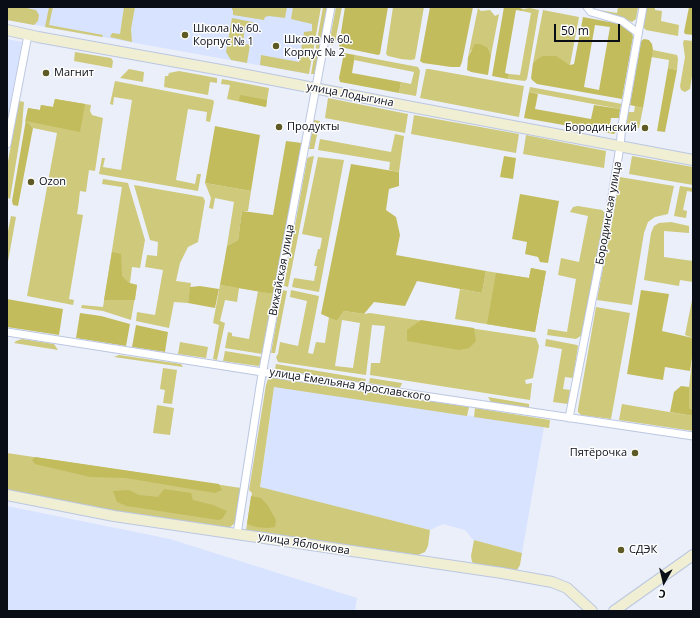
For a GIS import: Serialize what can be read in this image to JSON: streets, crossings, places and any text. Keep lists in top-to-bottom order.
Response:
{
  "streets": {
    "main road": ["улица Лодыгина", "улица Яблочкова"],
    "street": ["Бородинская улица", "Вижайская улица", "улица Емельяна Ярославского"]
  },
  "crossings": [
    ["улица Лодыгина", "Бородинская улица"],
    ["улица Лодыгина", "Вижайская улица"],
    ["Бородинская улица", "улица Емельяна Ярославского"],
    ["Вижайская улица", "улица Емельяна Ярославского"],
    ["Вижайская улица", "улица Яблочкова"]
  ],
  "places": [
    "Школа № 60. Корпус № 1",
    "Школа № 60. Корпус № 2",
    "Магнит",
    "Продукты",
    "Бородинский",
    "Ozon",
    "Пятёрочка",
    "СДЭК"
  ],
  "scale_bar": "50 m",
  "north": "bottom"
}
